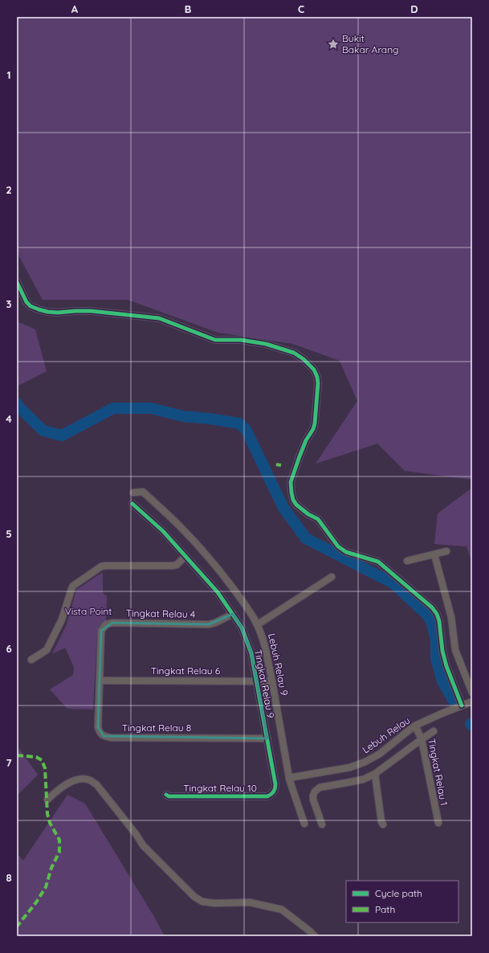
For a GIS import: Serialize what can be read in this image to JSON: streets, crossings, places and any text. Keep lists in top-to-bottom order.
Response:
{
  "streets": {
    "street": [
      "Tingkat Relau 4",
      "Lebuh Relau 9",
      "Tingkat Relau 6",
      "Tingkat Relau 9",
      "Tingkat Relau 8",
      "Lebuh Relau",
      "Tingkat Relau 1",
      "Tingkat Relau 10"
    ]
  },
  "crossings": [
    ["Tingkat Relau 4", "Tingkat Relau 6"],
    ["Tingkat Relau 4", "Tingkat Relau 9"],
    ["Tingkat Relau 4", "Tingkat Relau 8"],
    ["Lebuh Relau 9", "Tingkat Relau 6"],
    ["Lebuh Relau 9", "Lebuh Relau"],
    ["Tingkat Relau 6", "Tingkat Relau 9"],
    ["Tingkat Relau 6", "Tingkat Relau 8"],
    ["Tingkat Relau 9", "Tingkat Relau 8"],
    ["Tingkat Relau 9", "Tingkat Relau 10"],
    ["Lebuh Relau", "Tingkat Relau 1"]
  ],
  "parks": ["Vista Point"],
  "places": {
    "place": ["Bukit Bakar Arang"]
  },
  "legend": ["Cycle path", "Path"],
  "grid": {
    "columns": [
      "A",
      "B",
      "C",
      "D"
    ],
    "rows": [
      "1",
      "2",
      "3",
      "4",
      "5",
      "6",
      "7",
      "8"
    ]
  }
}
